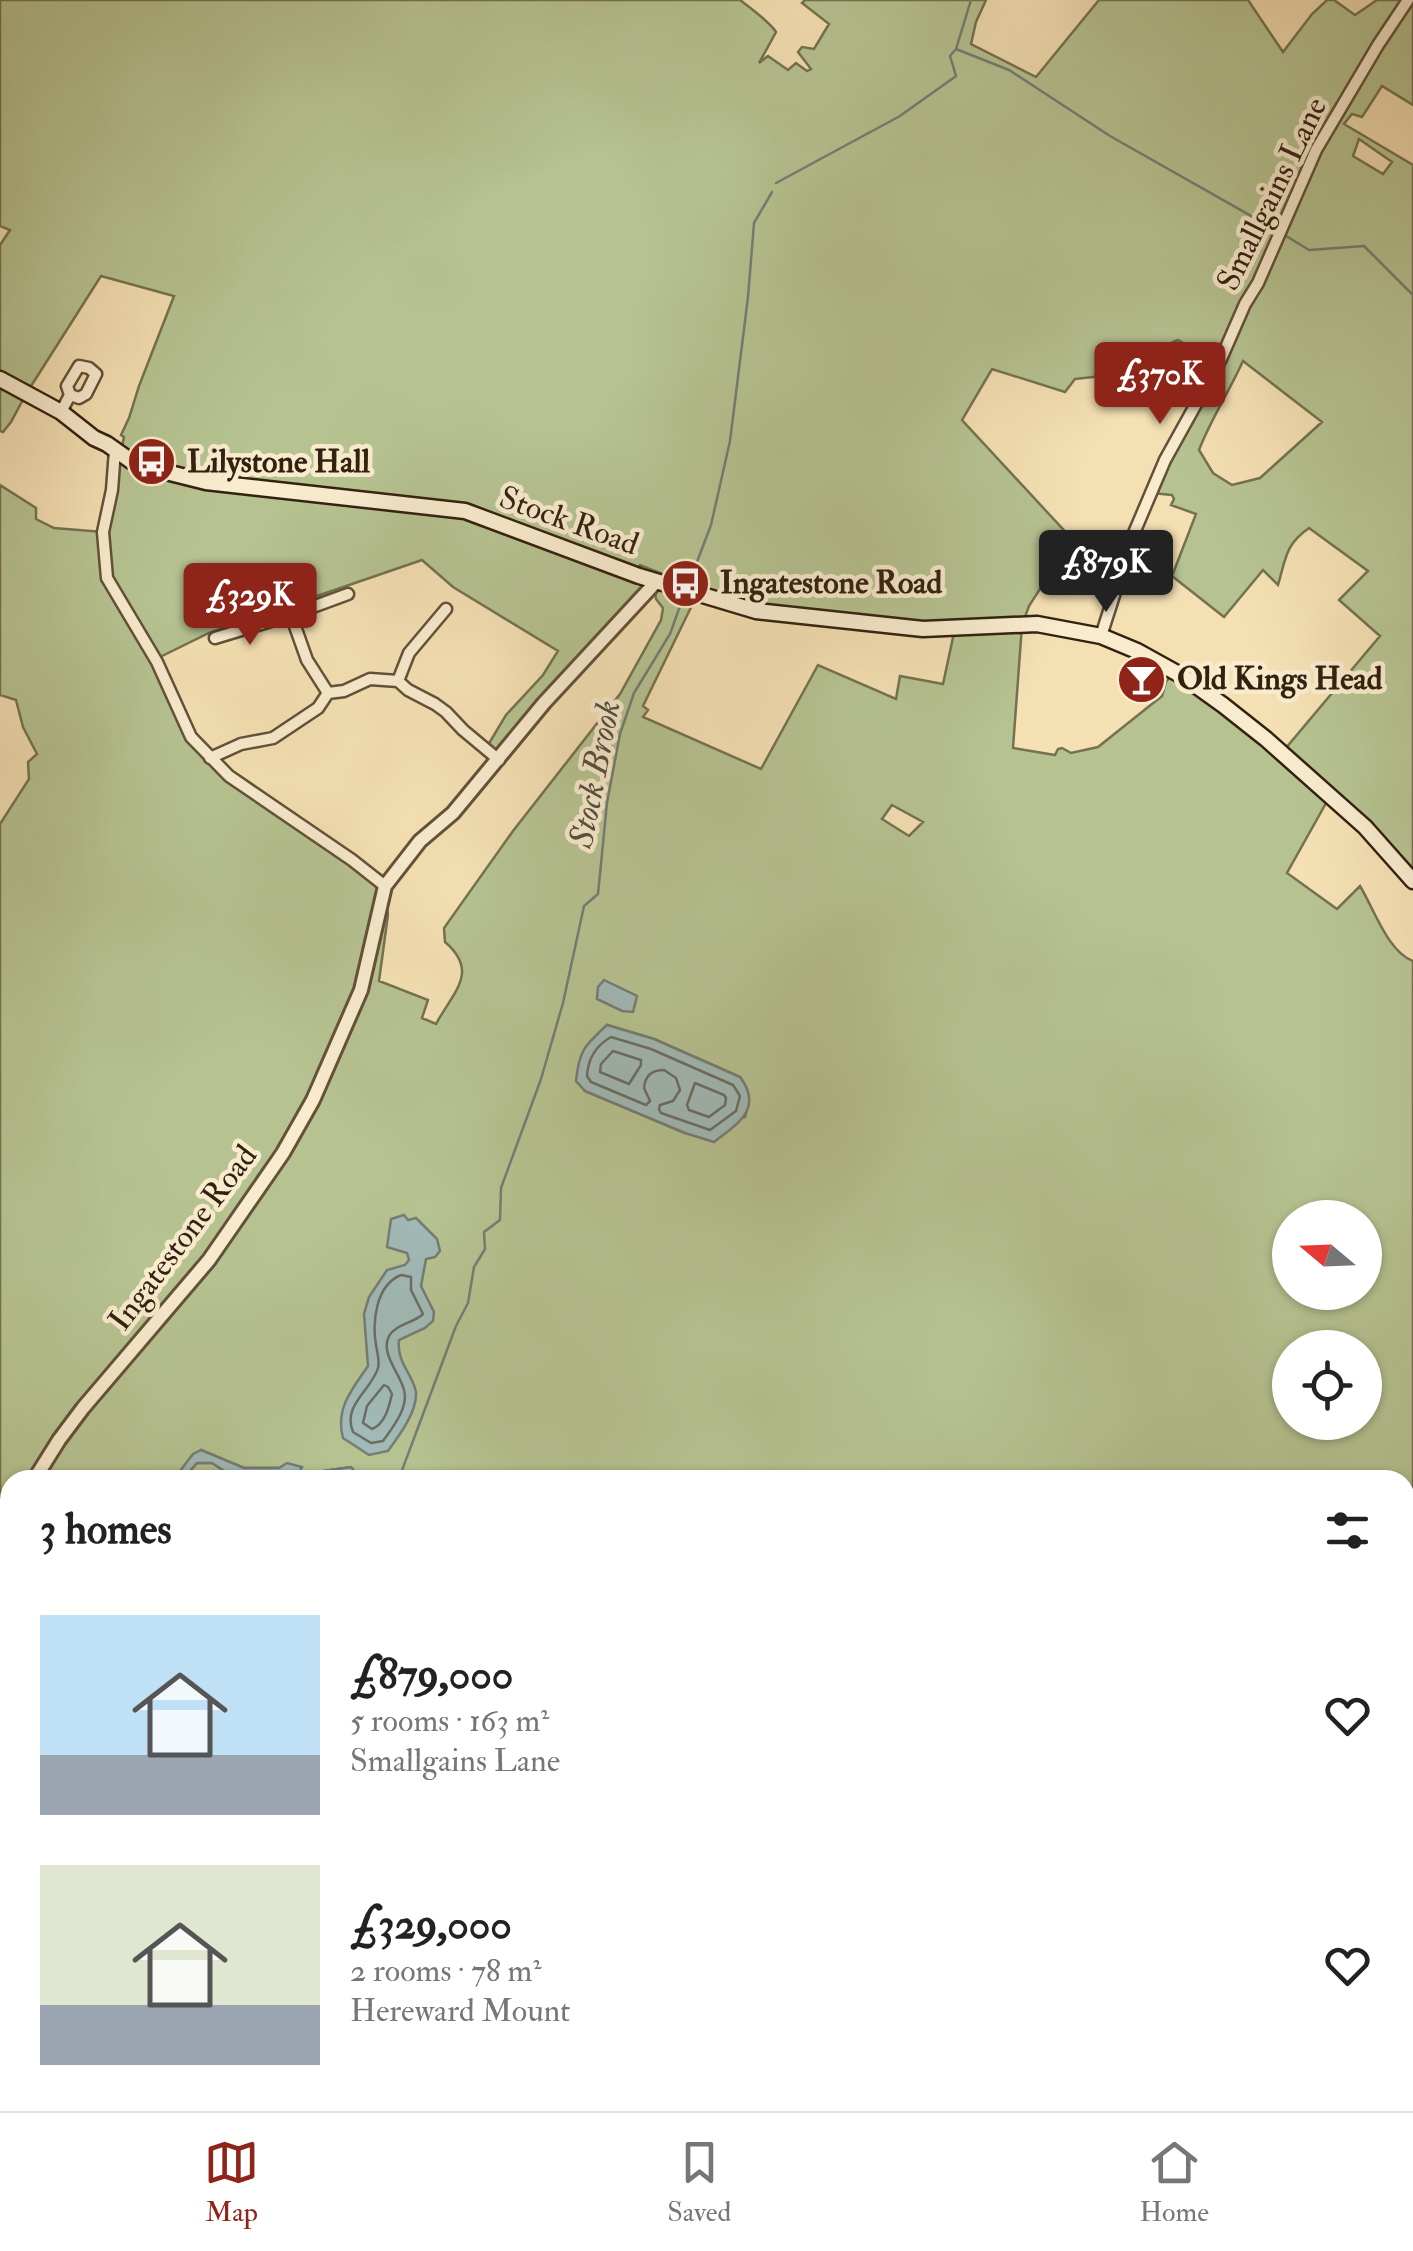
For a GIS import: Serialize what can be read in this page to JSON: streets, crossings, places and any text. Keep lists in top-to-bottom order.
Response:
{
  "streets": {
    "main road": ["Stock Road"],
    "street": ["Smallgains Lane", "Ingatestone Road"]
  },
  "crossings": [
    ["Smallgains Lane", "Stock Road"],
    ["Stock Road", "Ingatestone Road"]
  ],
  "water": ["Stock Brook"],
  "places": {
    "bus stop": ["Lilystone Hall", "Ingatestone Road"],
    "bar": ["Old Kings Head"]
  },
  "north": "left",
  "page": {
    "price": ["£370K", "£879K", "£329K"],
    "heading": "3 homes",
    "list": [
      {
        "name": "£879,000",
        "note": "5 rooms · 163 m² · Smallgains Lane"
      },
      {
        "name": "£329,000",
        "note": "2 rooms · 78 m² · Hereward Mount"
      }
    ],
    "tabs": ["Map", "Saved", "Home"]
  }
}
